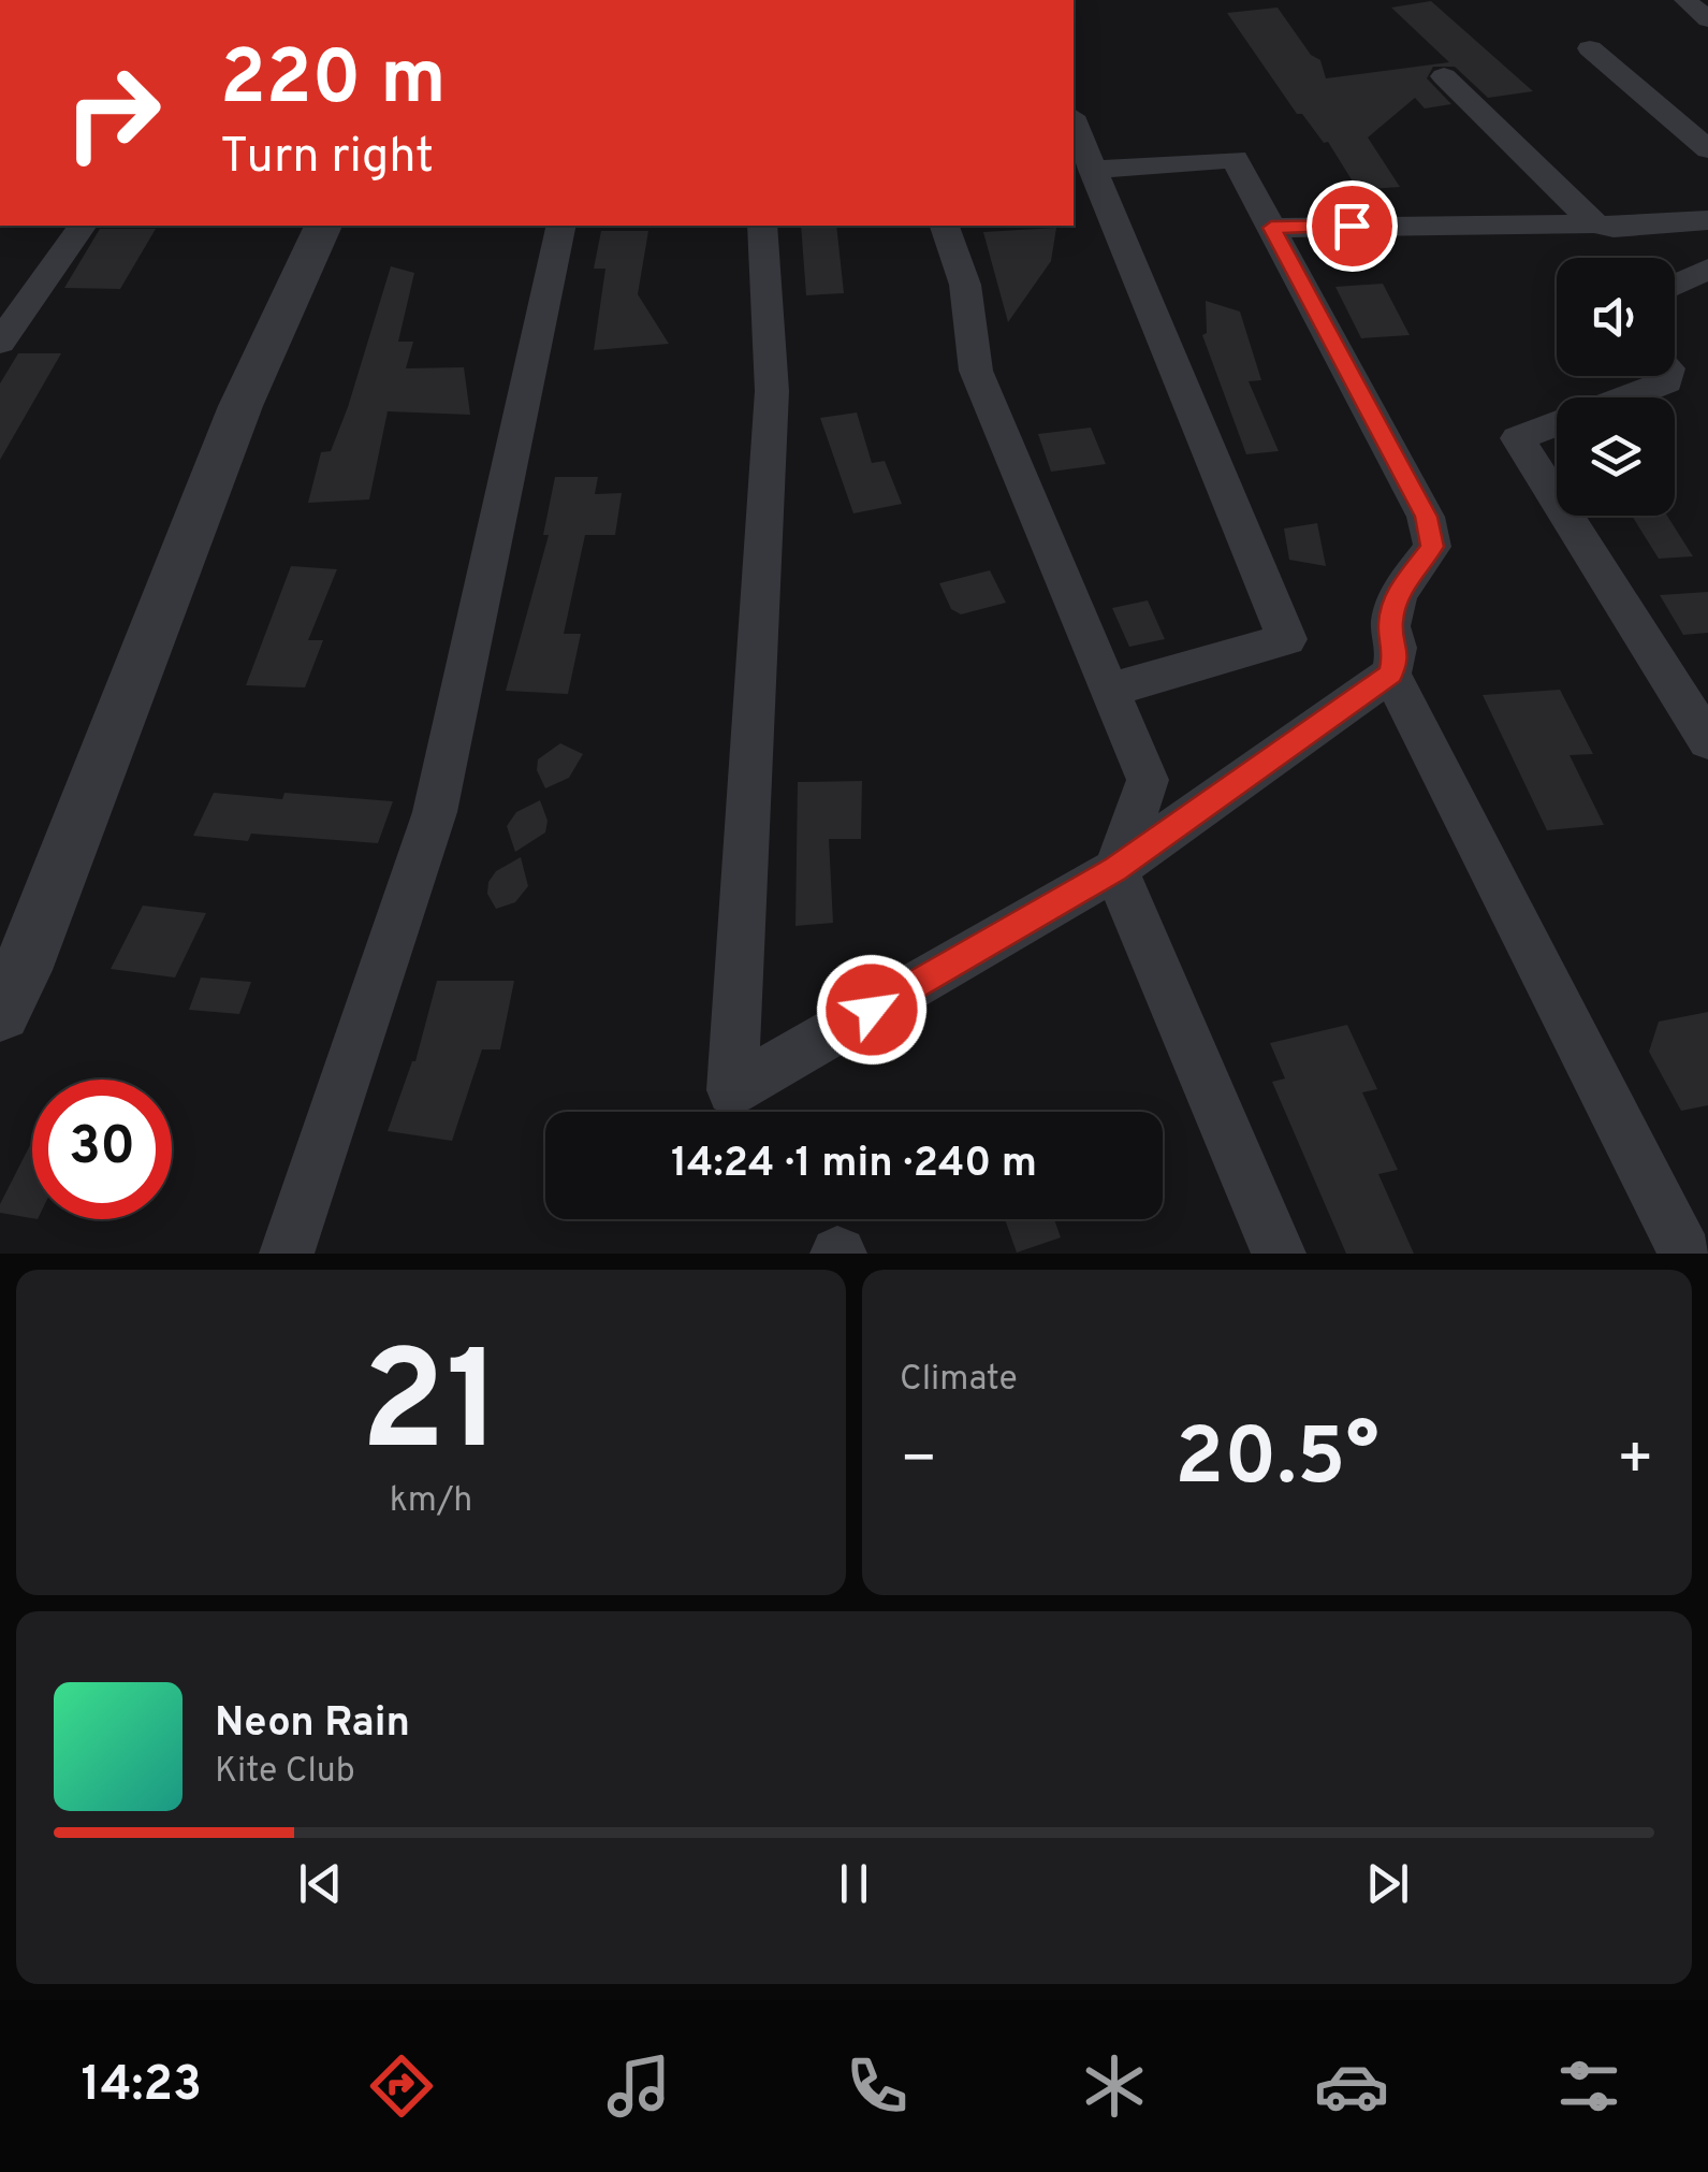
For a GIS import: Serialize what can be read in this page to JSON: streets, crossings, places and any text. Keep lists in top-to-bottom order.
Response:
{
  "page": {
    "turn": ["220 m", "Turn right"],
    "limit": "30",
    "trip": "14:24 · 1 min · 240 m",
    "tile": [
      ["21", "km/h"],
      "Climate"
    ],
    "heat": ["−", "20.5°", "+"],
    "song": ["Neon Rain", "Kite Club"],
    "tabs": "14:23"
  }
}
